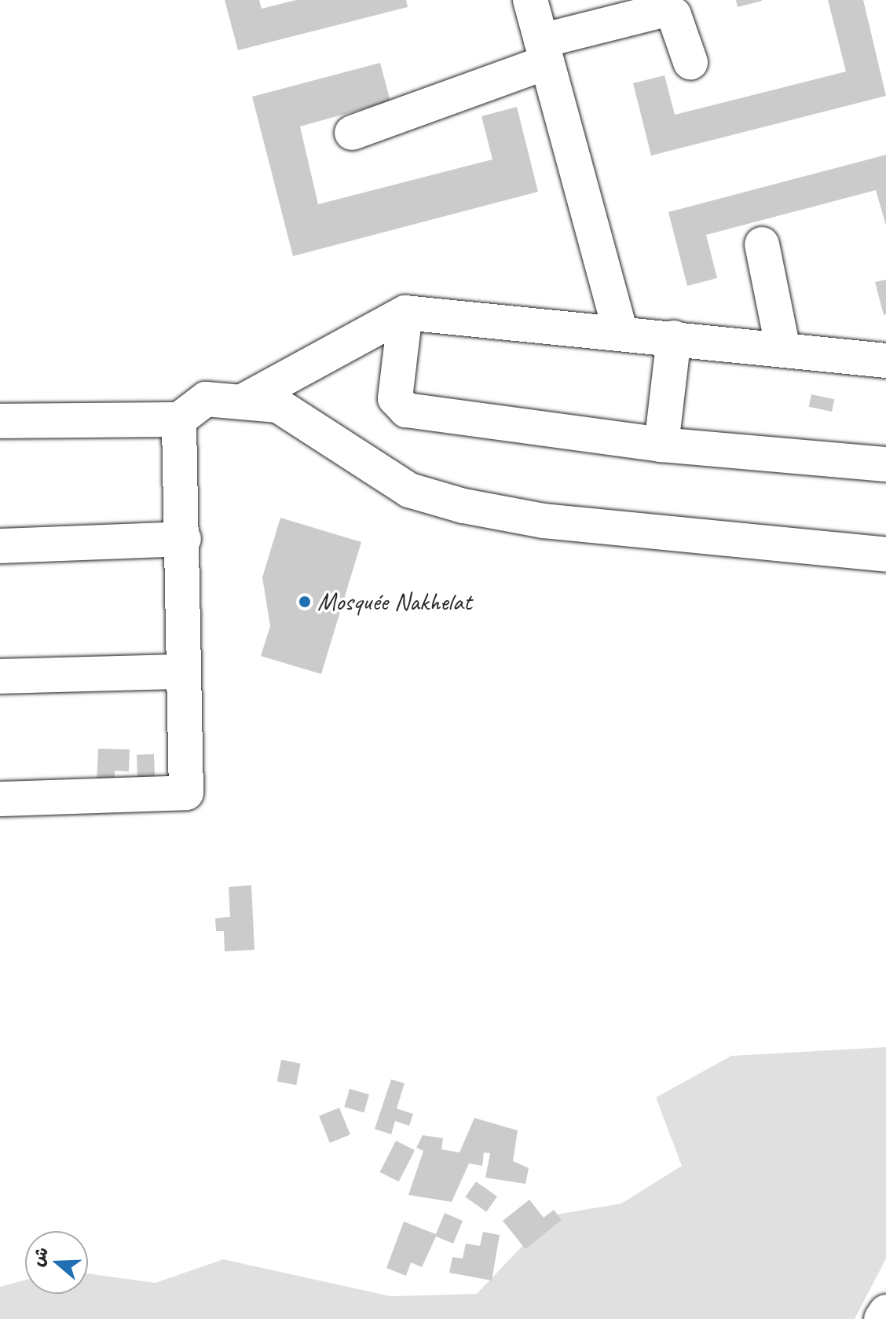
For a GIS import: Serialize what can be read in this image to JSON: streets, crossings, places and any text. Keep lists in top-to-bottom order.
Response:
{
  "places": ["Mosquée Nakhelat"],
  "north": "left"
}
